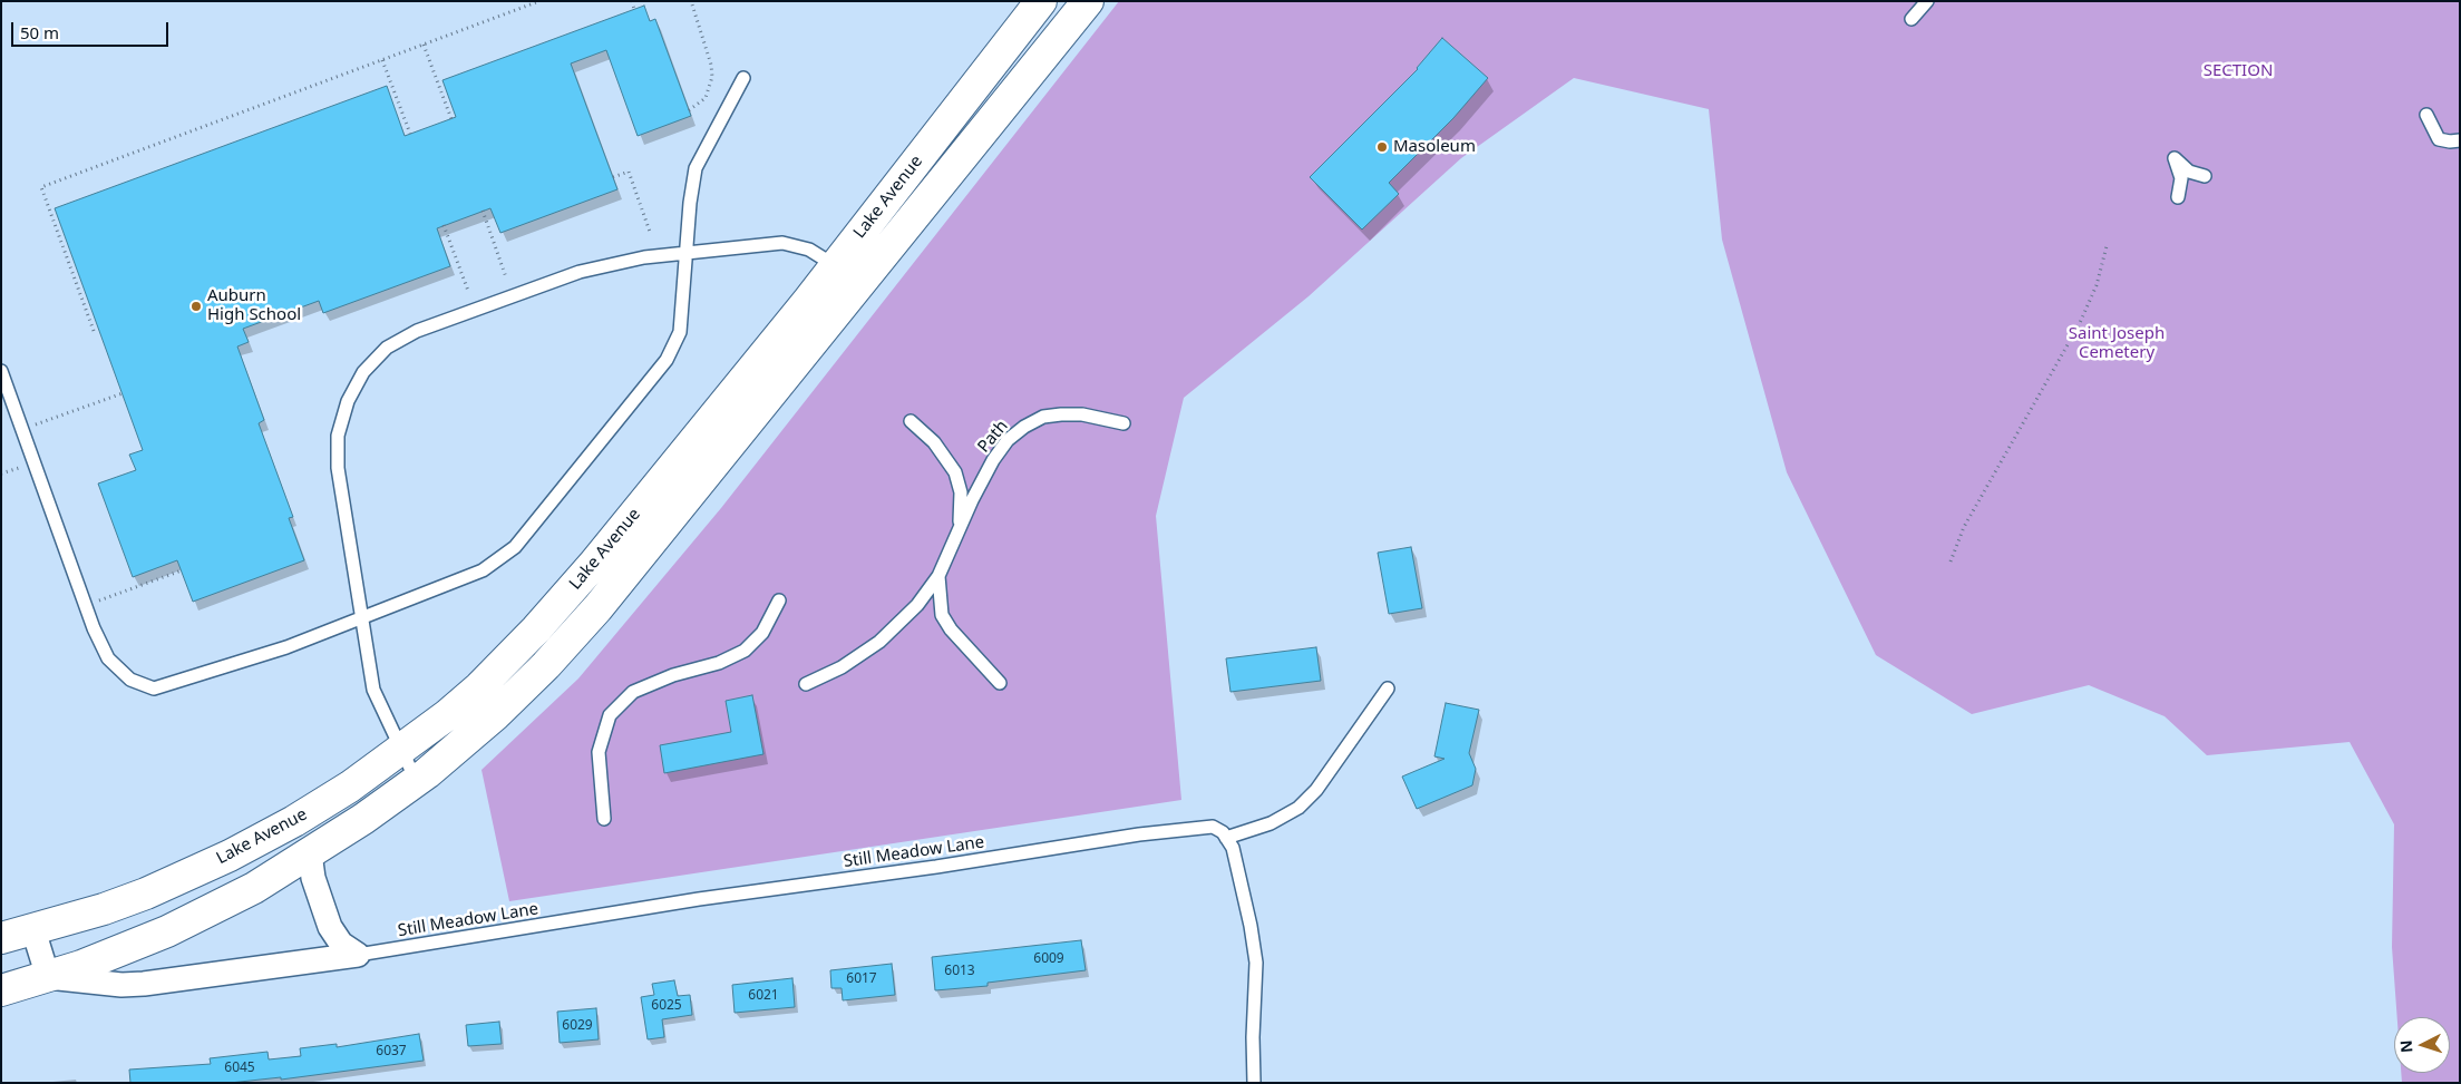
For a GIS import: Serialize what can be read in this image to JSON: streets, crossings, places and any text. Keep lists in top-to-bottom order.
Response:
{
  "streets": {
    "main road": ["Lake Avenue"],
    "lane": ["Path", "Still Meadow Lane"]
  },
  "crossings": [
    ["Lake Avenue", "Still Meadow Lane"]
  ],
  "parks": ["SECTION", "Saint Joseph Cemetery"],
  "places": ["Masoleum", "Auburn High School"],
  "house_numbers": [
    "6009",
    "6013",
    "6017",
    "6021",
    "6025",
    "6029",
    "6037",
    "6045"
  ],
  "scale_bar": "50 m",
  "north": "left"
}
